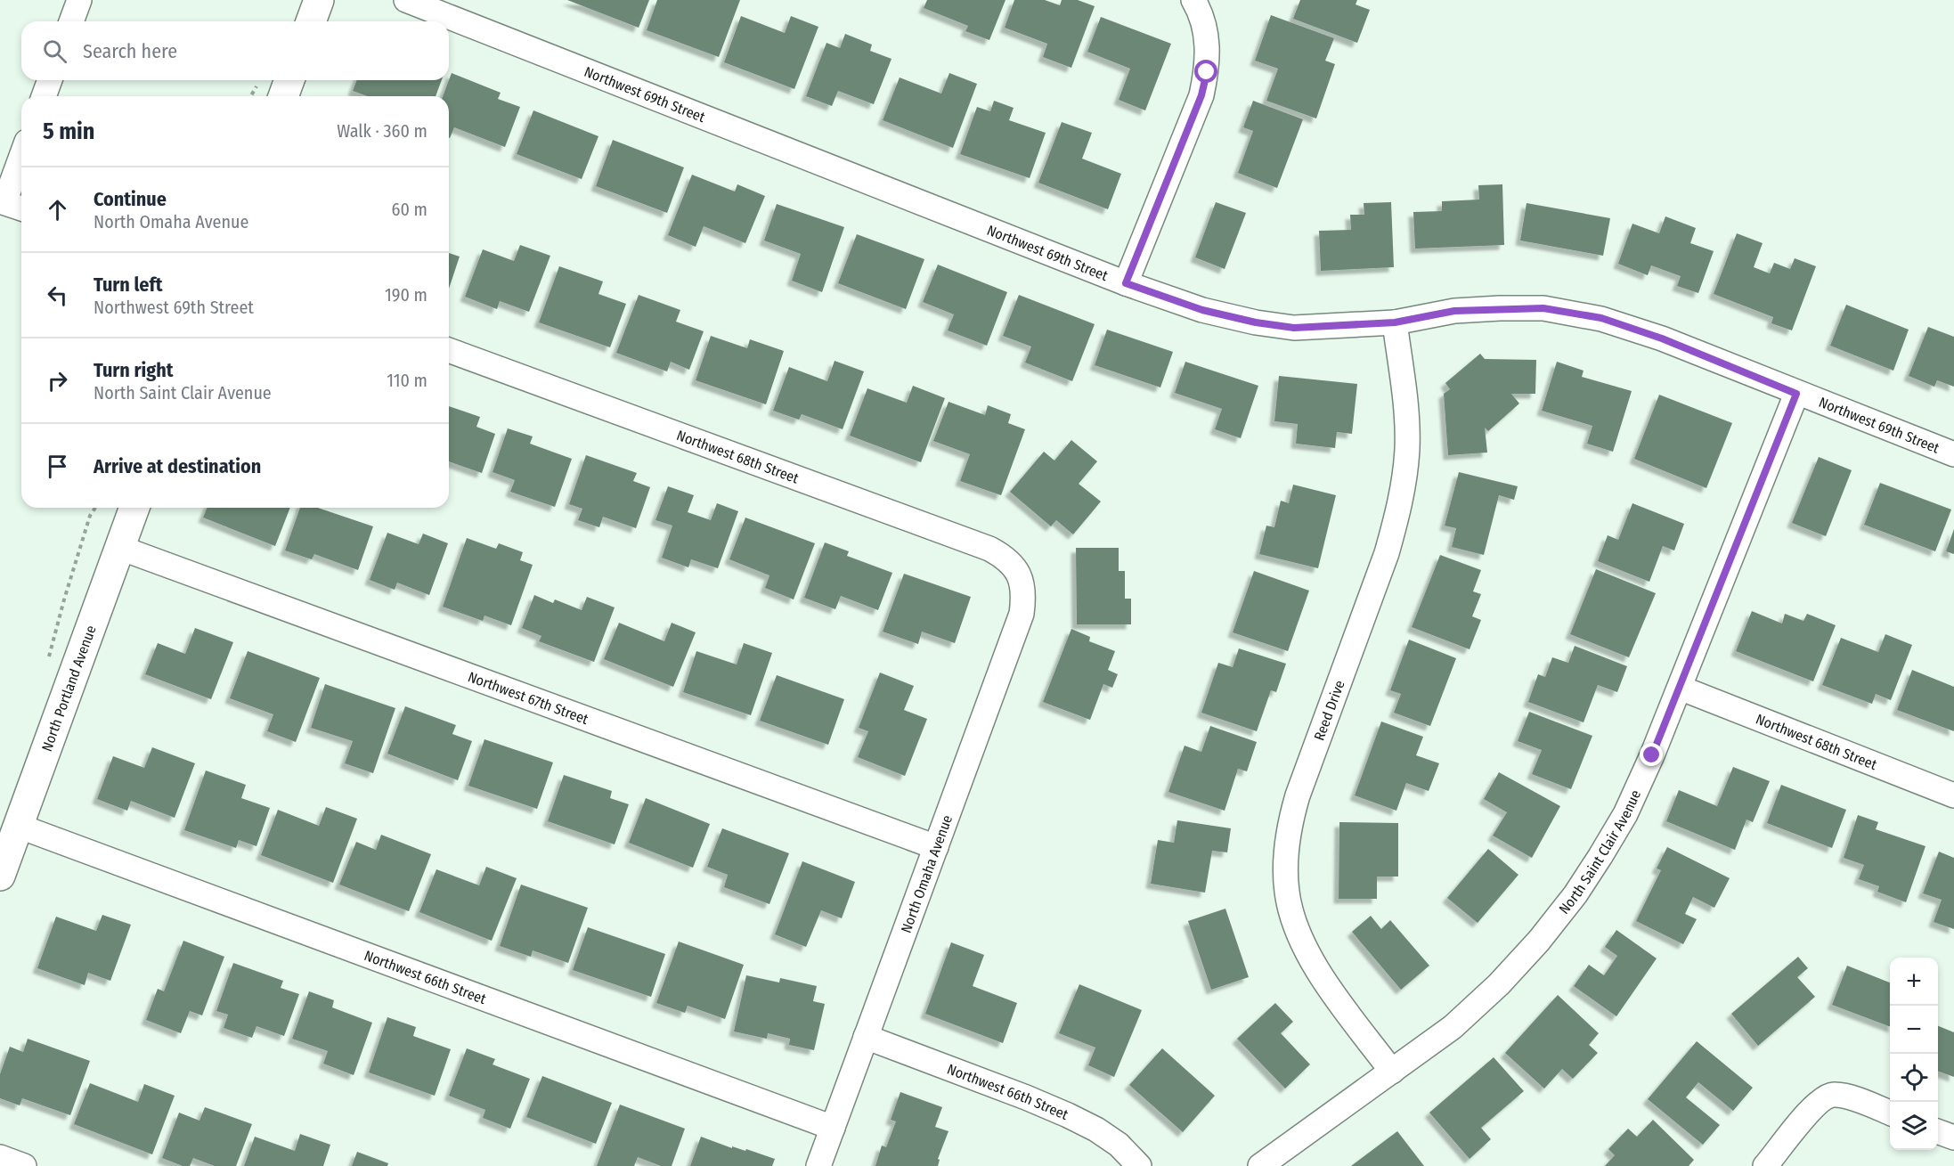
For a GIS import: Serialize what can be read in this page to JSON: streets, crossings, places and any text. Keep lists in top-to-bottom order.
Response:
{
  "streets": {
    "street": [
      "Northwest 69th Street",
      "Northwest 68th Street",
      "North Portland Avenue",
      "Northwest 67th Street",
      "Reed Drive",
      "North Saint Clair Avenue",
      "North Omaha Avenue",
      "Northwest 66th Street"
    ]
  },
  "crossings": [
    ["Northwest 69th Street", "Reed Drive"],
    ["Northwest 69th Street", "North Saint Clair Avenue"],
    ["Northwest 68th Street", "North Saint Clair Avenue"],
    ["Northwest 68th Street", "North Omaha Avenue"],
    ["North Portland Avenue", "Northwest 67th Street"],
    ["North Portland Avenue", "Northwest 66th Street"],
    ["Northwest 67th Street", "North Omaha Avenue"],
    ["Reed Drive", "North Saint Clair Avenue"],
    ["North Omaha Avenue", "Northwest 66th Street"]
  ],
  "page": {
    "search": "Search here",
    "heading": ["5 min", "Walk · 360 m"],
    "list": [
      ["Continue", "North Omaha Avenue", "60 m"],
      ["Turn left", "Northwest 69th Street", "190 m"],
      ["Turn right", "North Saint Clair Avenue", "110 m"],
      "Arrive at destination"
    ],
    "map_buttons": ["+", "−"]
  }
}
